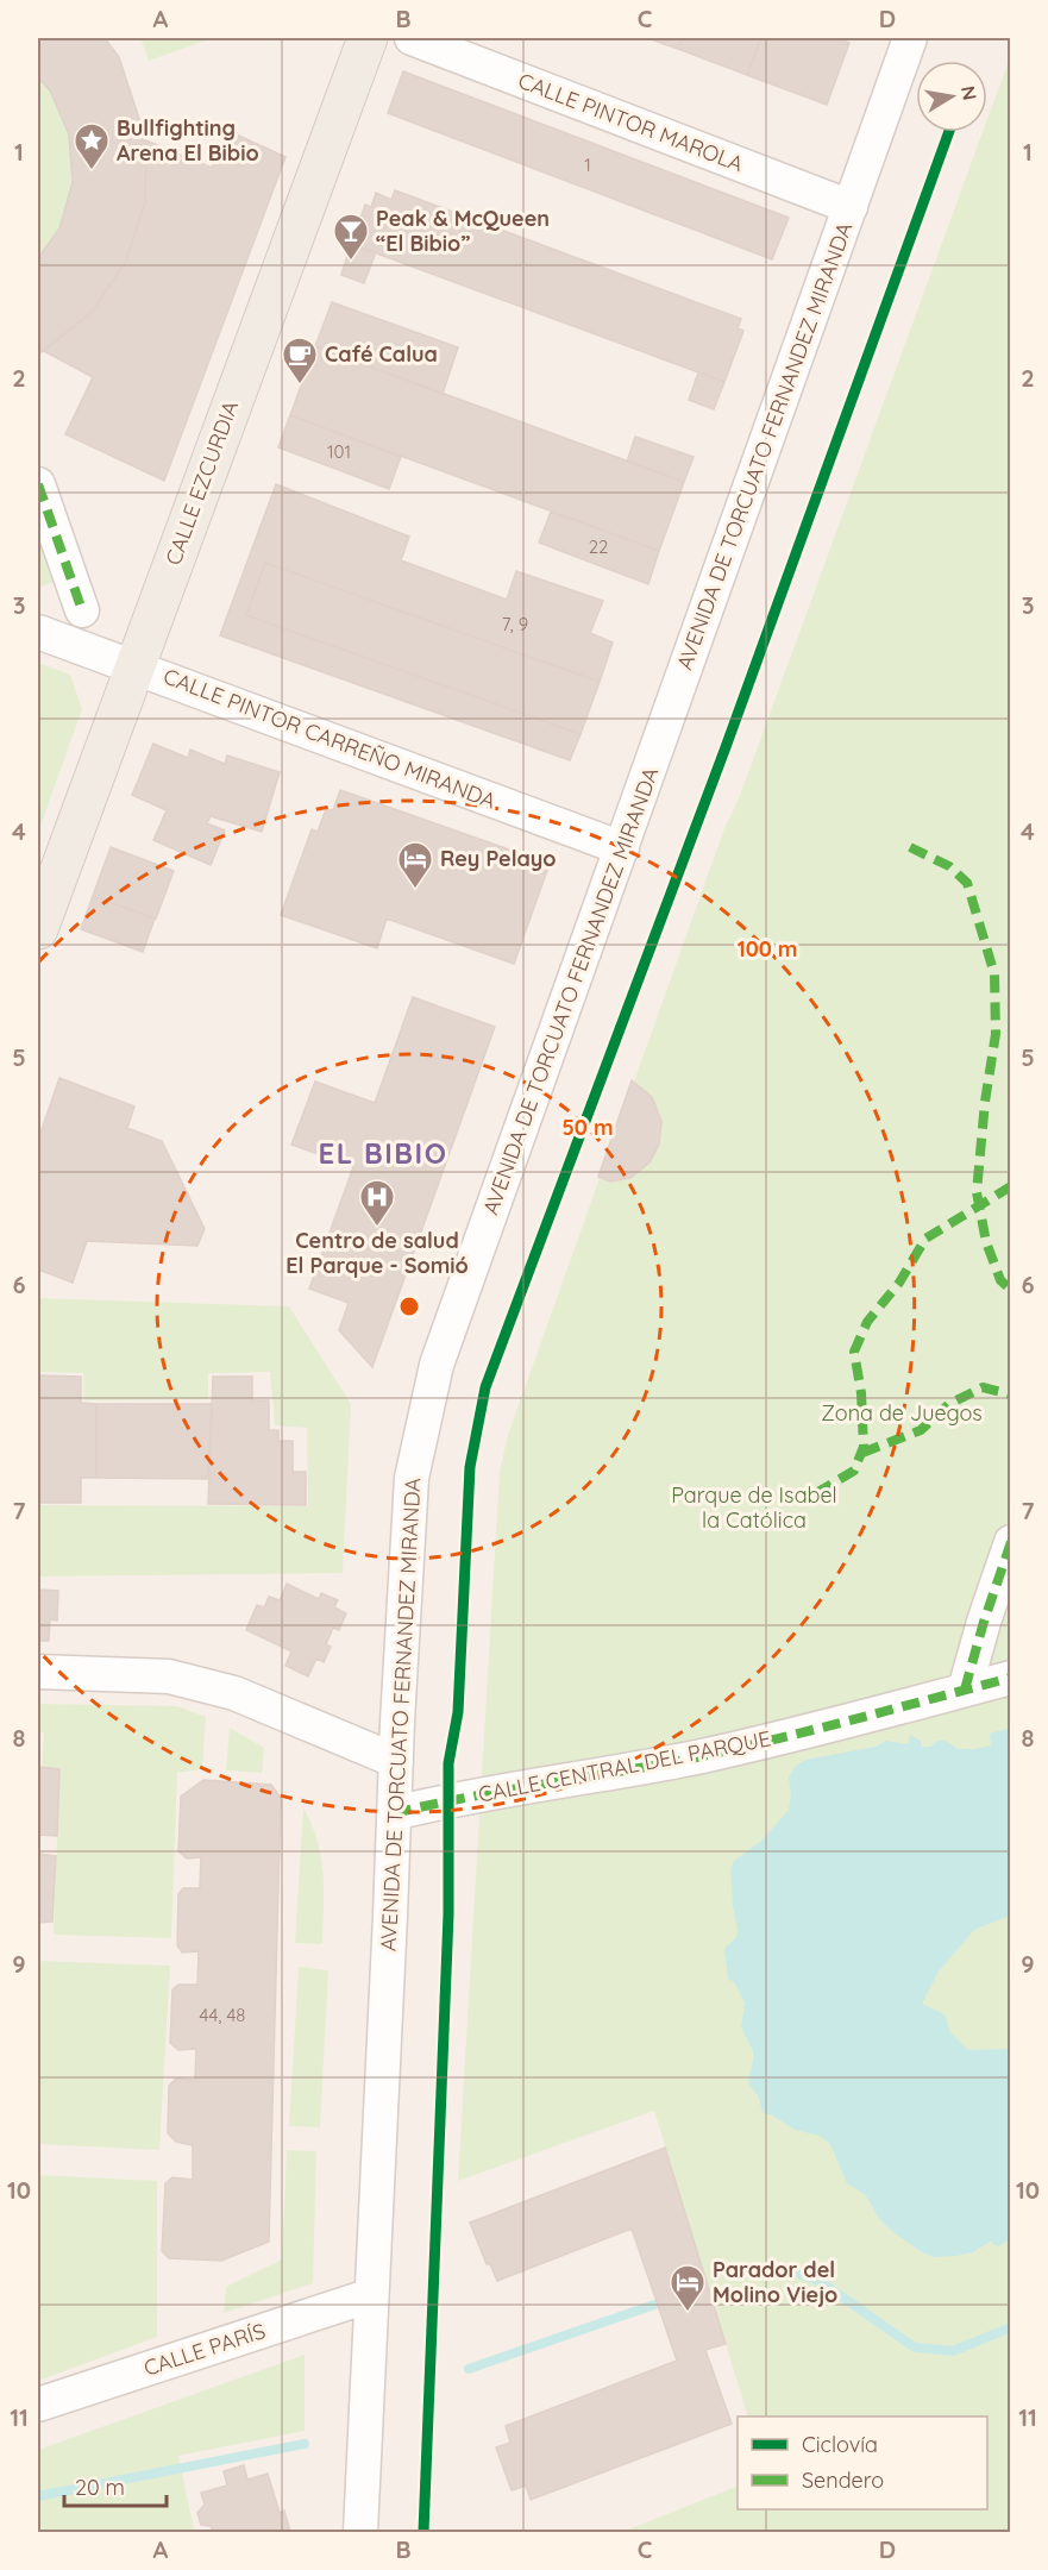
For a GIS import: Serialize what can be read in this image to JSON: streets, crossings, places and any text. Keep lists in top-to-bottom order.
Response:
{
  "streets": {
    "main road": ["CALLE EZCURDIA"],
    "street": [
      "CALLE PINTOR MAROLA",
      "AVENIDA DE TORCUATO FERNANDEZ MIRANDA",
      "CALLE PINTOR CARREÑO MIRANDA",
      "CALLE CENTRAL DEL PARQUE",
      "CALLE PARÍS"
    ]
  },
  "crossings": [
    ["CALLE PINTOR MAROLA", "AVENIDA DE TORCUATO FERNANDEZ MIRANDA"],
    ["AVENIDA DE TORCUATO FERNANDEZ MIRANDA", "CALLE PINTOR CARREÑO MIRANDA"],
    ["AVENIDA DE TORCUATO FERNANDEZ MIRANDA", "CALLE CENTRAL DEL PARQUE"],
    ["AVENIDA DE TORCUATO FERNANDEZ MIRANDA", "CALLE PARÍS"],
    ["CALLE EZCURDIA", "CALLE PINTOR CARREÑO MIRANDA"]
  ],
  "districts": ["EL BIBIO"],
  "parks": ["Zona de Juegos", "Parque de Isabel la Católica"],
  "places": {
    "place": ["Bullfighting Arena El Bibio"],
    "bar": ["Peak & McQueen “El Bibio”"],
    "cafe": ["Café Calua"],
    "hotel": ["Rey Pelayo", "Parador del Molino Viejo"],
    "hospital": ["Centro de salud El Parque - Somió"]
  },
  "house_numbers": [
    "1",
    "101",
    "22",
    "7, 9",
    "44, 48"
  ],
  "legend": ["Ciclovía", "Sendero"],
  "scale_bar": "20 m",
  "north": "right",
  "grid": {
    "columns": [
      "A",
      "B",
      "C",
      "D"
    ],
    "rows": [
      "1",
      "2",
      "3",
      "4",
      "5",
      "6",
      "7",
      "8",
      "9",
      "10",
      "11"
    ]
  },
  "rings": ["100 m", "50 m"]
}
